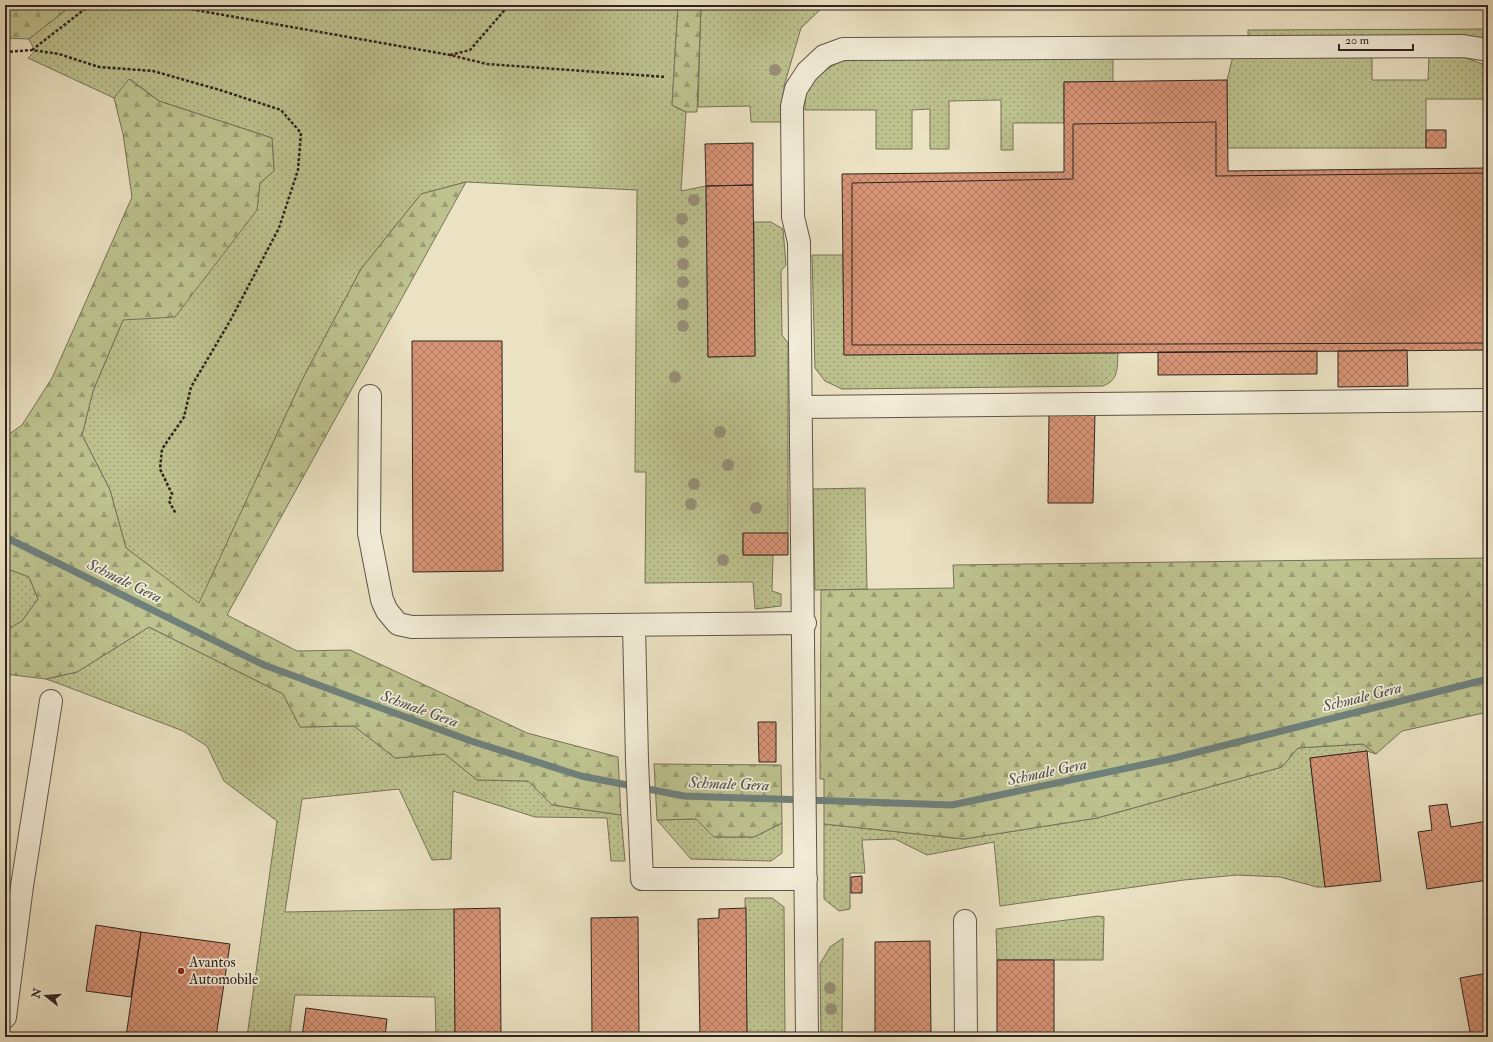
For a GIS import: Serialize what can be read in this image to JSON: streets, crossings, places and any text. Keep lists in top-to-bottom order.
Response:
{
  "water": ["Schmale Gera"],
  "places": ["Avantos Automobile"],
  "scale_bar": "20 m",
  "north": "left"
}
